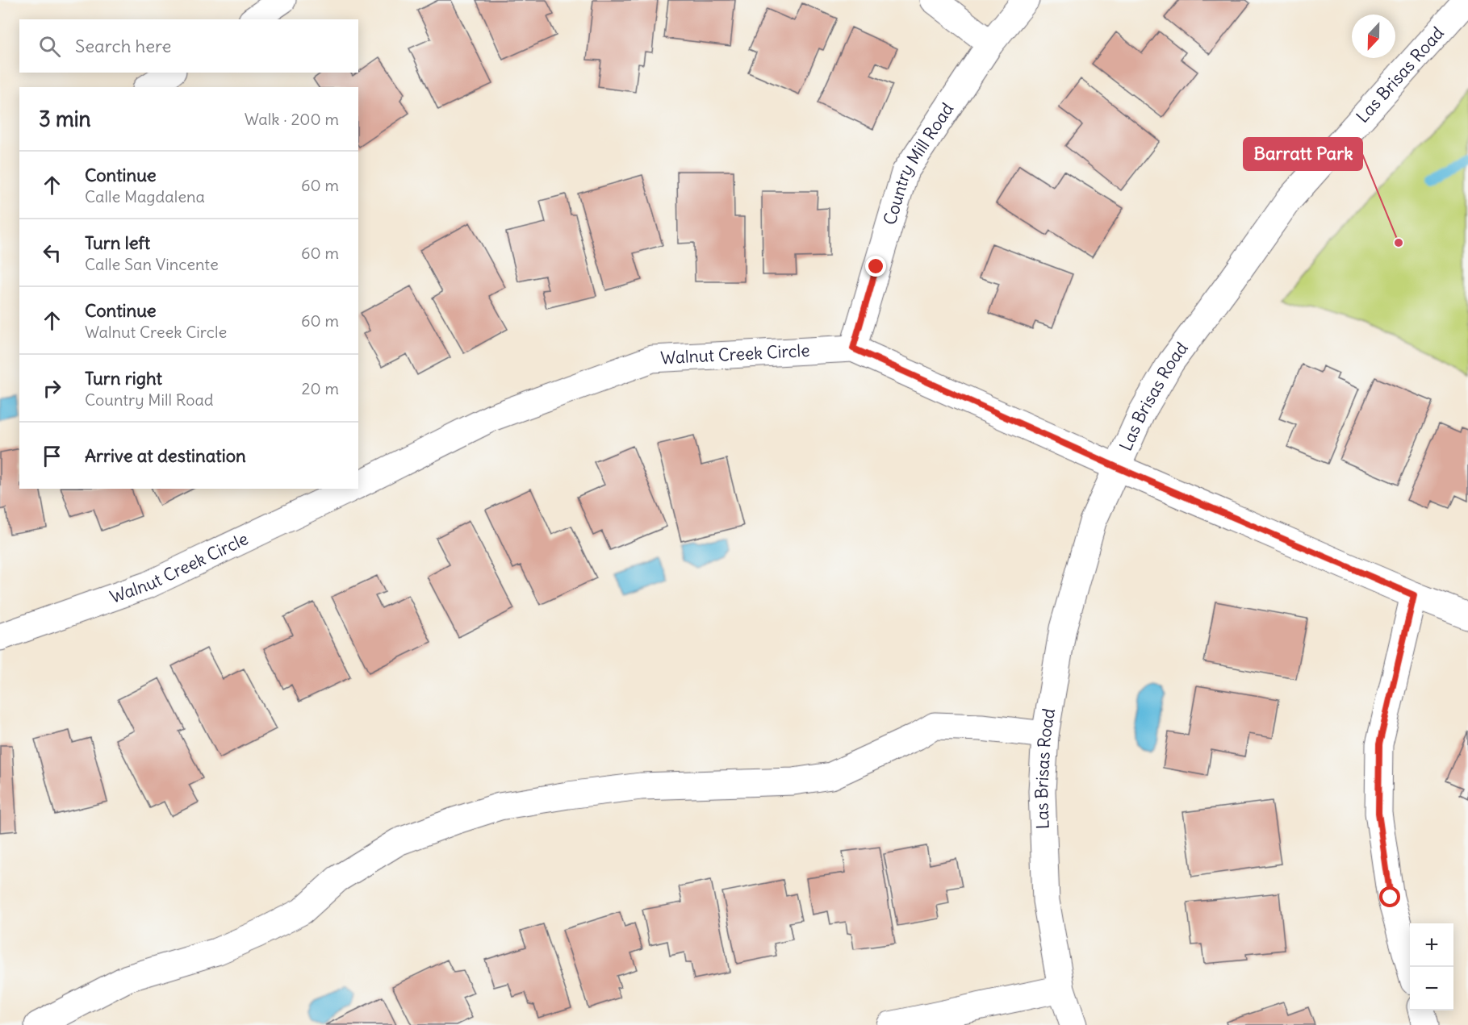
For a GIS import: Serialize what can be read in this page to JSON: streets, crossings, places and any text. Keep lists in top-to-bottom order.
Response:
{
  "streets": {
    "street": ["Las Brisas Road", "Country Mill Road", "Walnut Creek Circle"]
  },
  "crossings": [
    ["Las Brisas Road", "Walnut Creek Circle"],
    ["Country Mill Road", "Walnut Creek Circle"]
  ],
  "places": ["Barratt Park"],
  "north": "bottom",
  "page": {
    "search": "Search here",
    "heading": ["3 min", "Walk · 200 m"],
    "list": [
      ["Continue", "Calle Magdalena", "60 m"],
      ["Turn left", "Calle San Vincente", "60 m"],
      ["Continue", "Walnut Creek Circle", "60 m"],
      ["Turn right", "Country Mill Road", "20 m"],
      "Arrive at destination"
    ],
    "map_buttons": ["+", "−"]
  }
}
